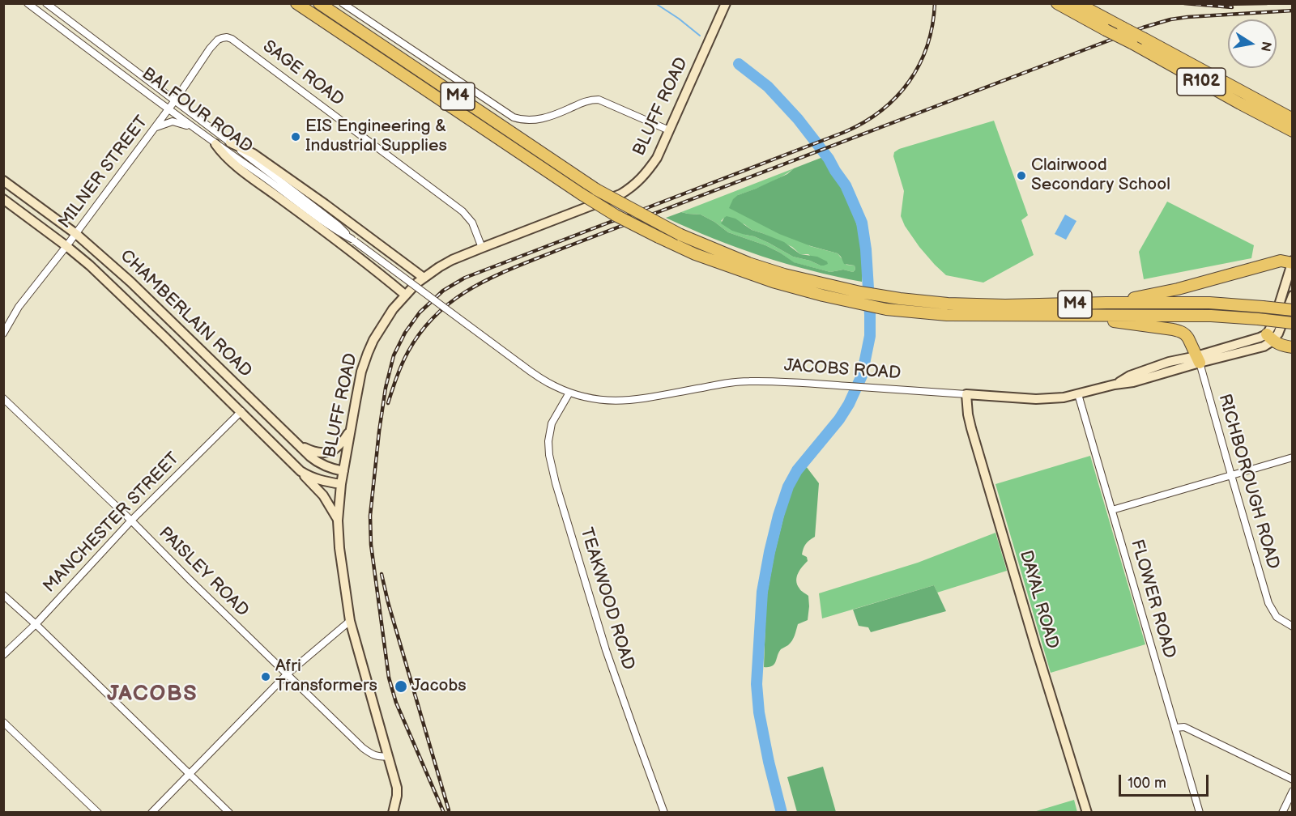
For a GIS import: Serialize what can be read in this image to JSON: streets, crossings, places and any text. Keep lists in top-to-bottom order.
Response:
{
  "streets": {
    "highway": ["R102", "M4"],
    "street": [
      "SAGE ROAD",
      "BLUFF ROAD",
      "BALFOUR ROAD",
      "MILNER STREET",
      "CHAMBERLAIN ROAD",
      "JACOBS ROAD",
      "RICHBOROUGH ROAD",
      "MANCHESTER STREET",
      "PAISLEY ROAD",
      "TEAKWOOD ROAD",
      "FLOWER ROAD",
      "DAYAL ROAD"
    ]
  },
  "crossings": [
    ["SAGE ROAD", "BLUFF ROAD"],
    ["SAGE ROAD", "MILNER STREET"],
    ["BLUFF ROAD", "CHAMBERLAIN ROAD"],
    ["BLUFF ROAD", "PAISLEY ROAD"],
    ["BALFOUR ROAD", "MILNER STREET"],
    ["BALFOUR ROAD", "JACOBS ROAD"],
    ["BALFOUR ROAD", "TEAKWOOD ROAD"],
    ["MILNER STREET", "CHAMBERLAIN ROAD"],
    ["CHAMBERLAIN ROAD", "MANCHESTER STREET"],
    ["JACOBS ROAD", "RICHBOROUGH ROAD"],
    ["JACOBS ROAD", "TEAKWOOD ROAD"],
    ["JACOBS ROAD", "FLOWER ROAD"],
    ["JACOBS ROAD", "DAYAL ROAD"],
    ["MANCHESTER STREET", "PAISLEY ROAD"]
  ],
  "districts": ["JACOBS"],
  "places": [
    "EIS Engineering & Industrial Supplies",
    "Clairwood Secondary School",
    "Afri Transformers",
    "Jacobs"
  ],
  "scale_bar": "100 m",
  "north": "right"
}
